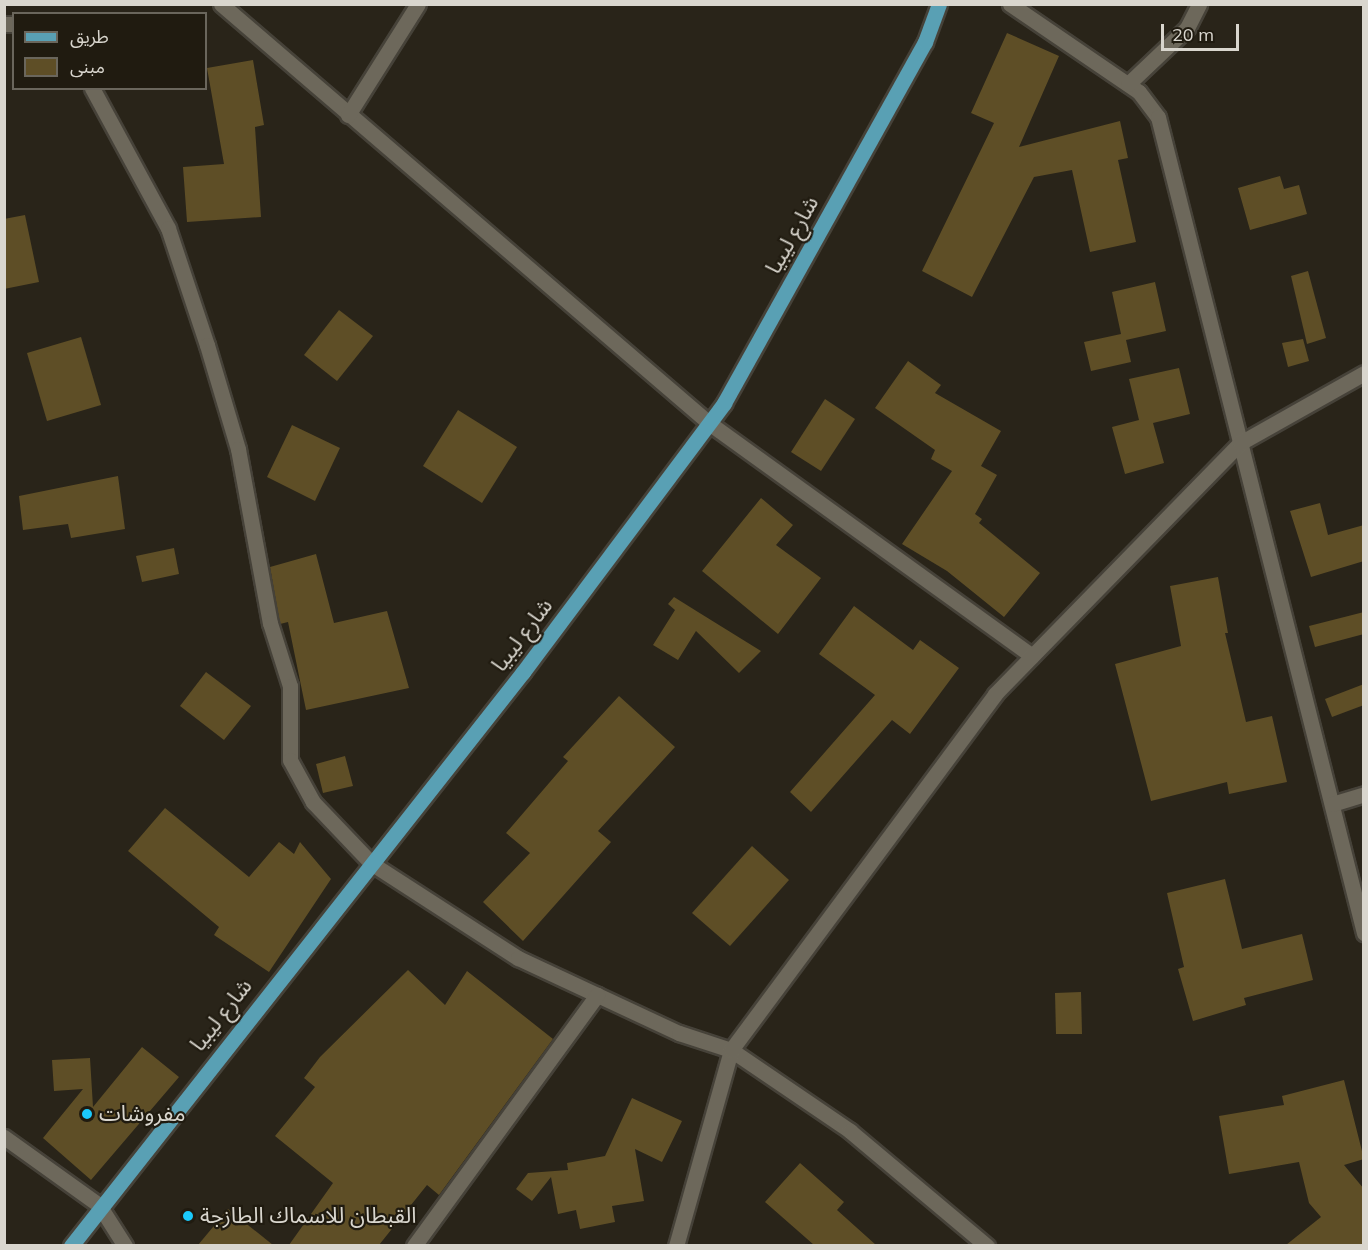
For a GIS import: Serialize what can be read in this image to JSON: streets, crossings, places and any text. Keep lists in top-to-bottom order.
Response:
{
  "streets": {
    "main road": ["شارع ليبيا"]
  },
  "places": ["مفروشات", "القبطان للاسماك الطازجة"],
  "legend": ["طريق", "مبنى"],
  "scale_bar": "20 m"
}
